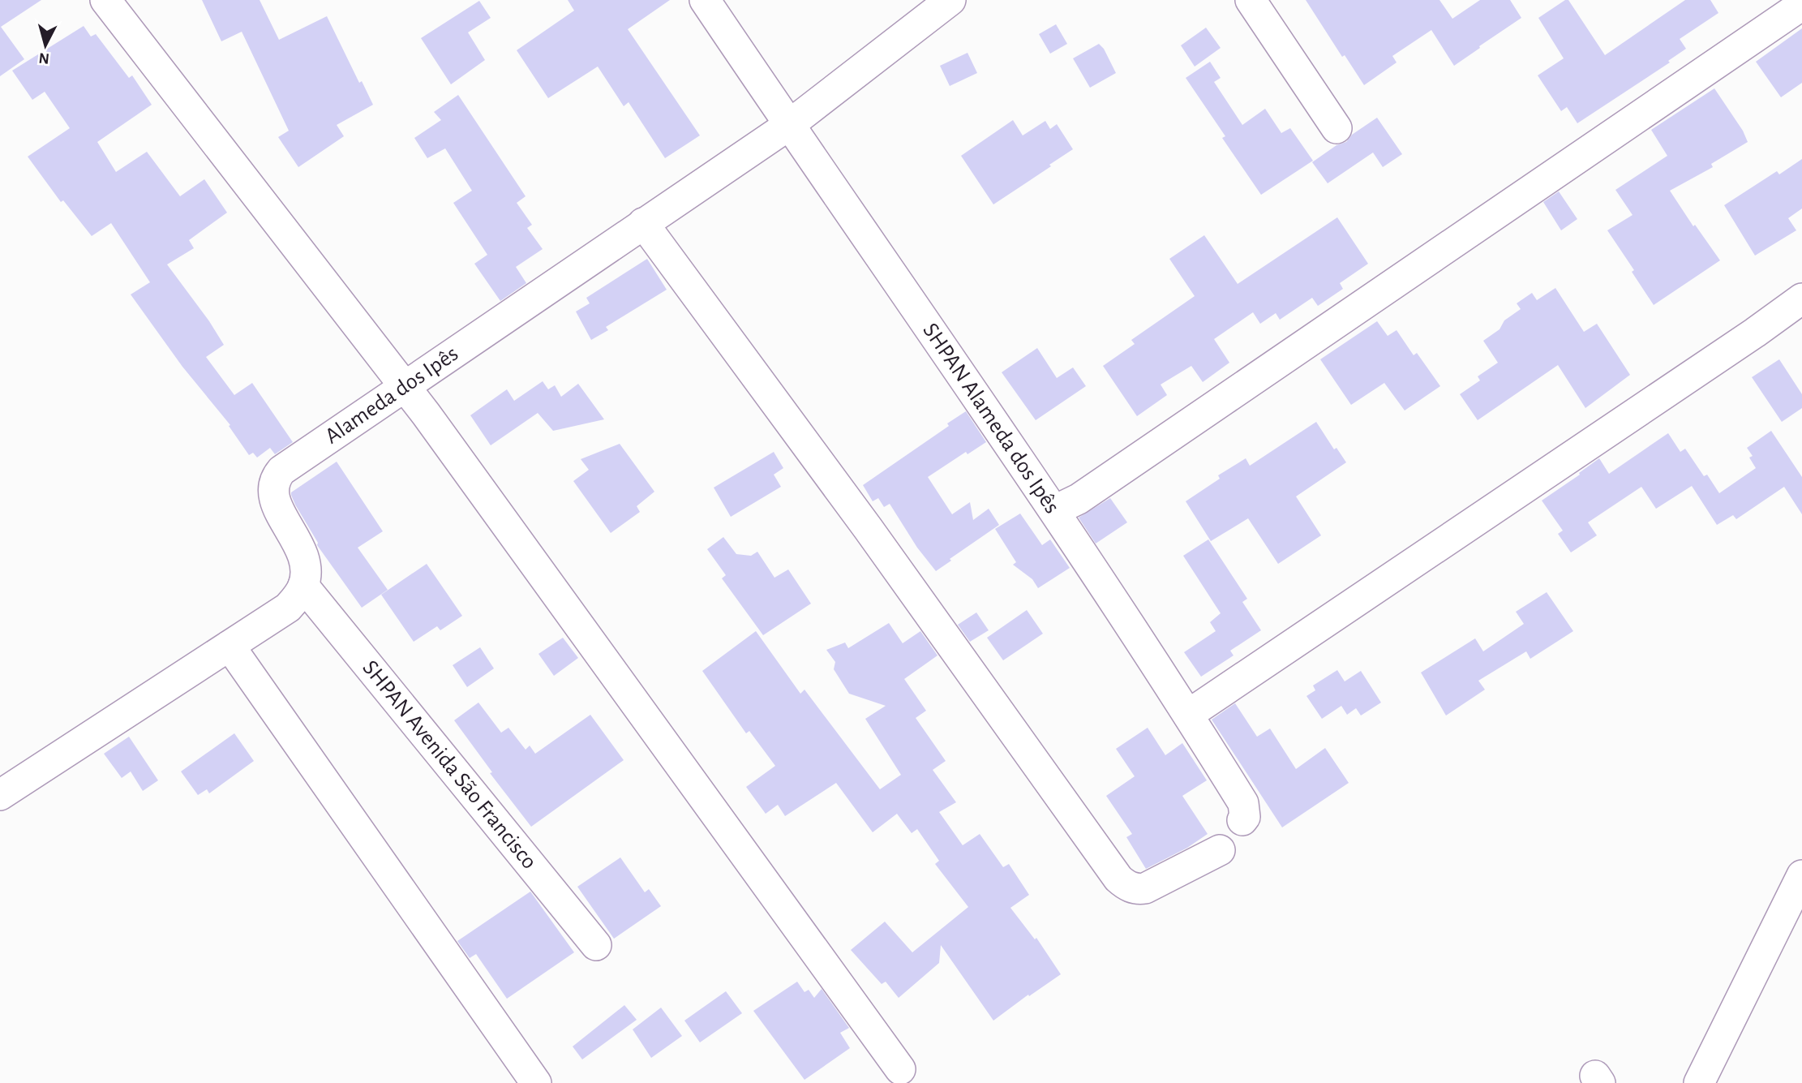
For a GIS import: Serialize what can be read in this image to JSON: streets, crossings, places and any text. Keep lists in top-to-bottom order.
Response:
{
  "streets": {
    "street": ["Alameda dos Ipês", "SHPAN Alameda dos Ipês", "SHPAN Avenida São Francisco"]
  },
  "crossings": [
    ["Alameda dos Ipês", "SHPAN Alameda dos Ipês"],
    ["Alameda dos Ipês", "SHPAN Avenida São Francisco"]
  ],
  "north": "bottom"
}
